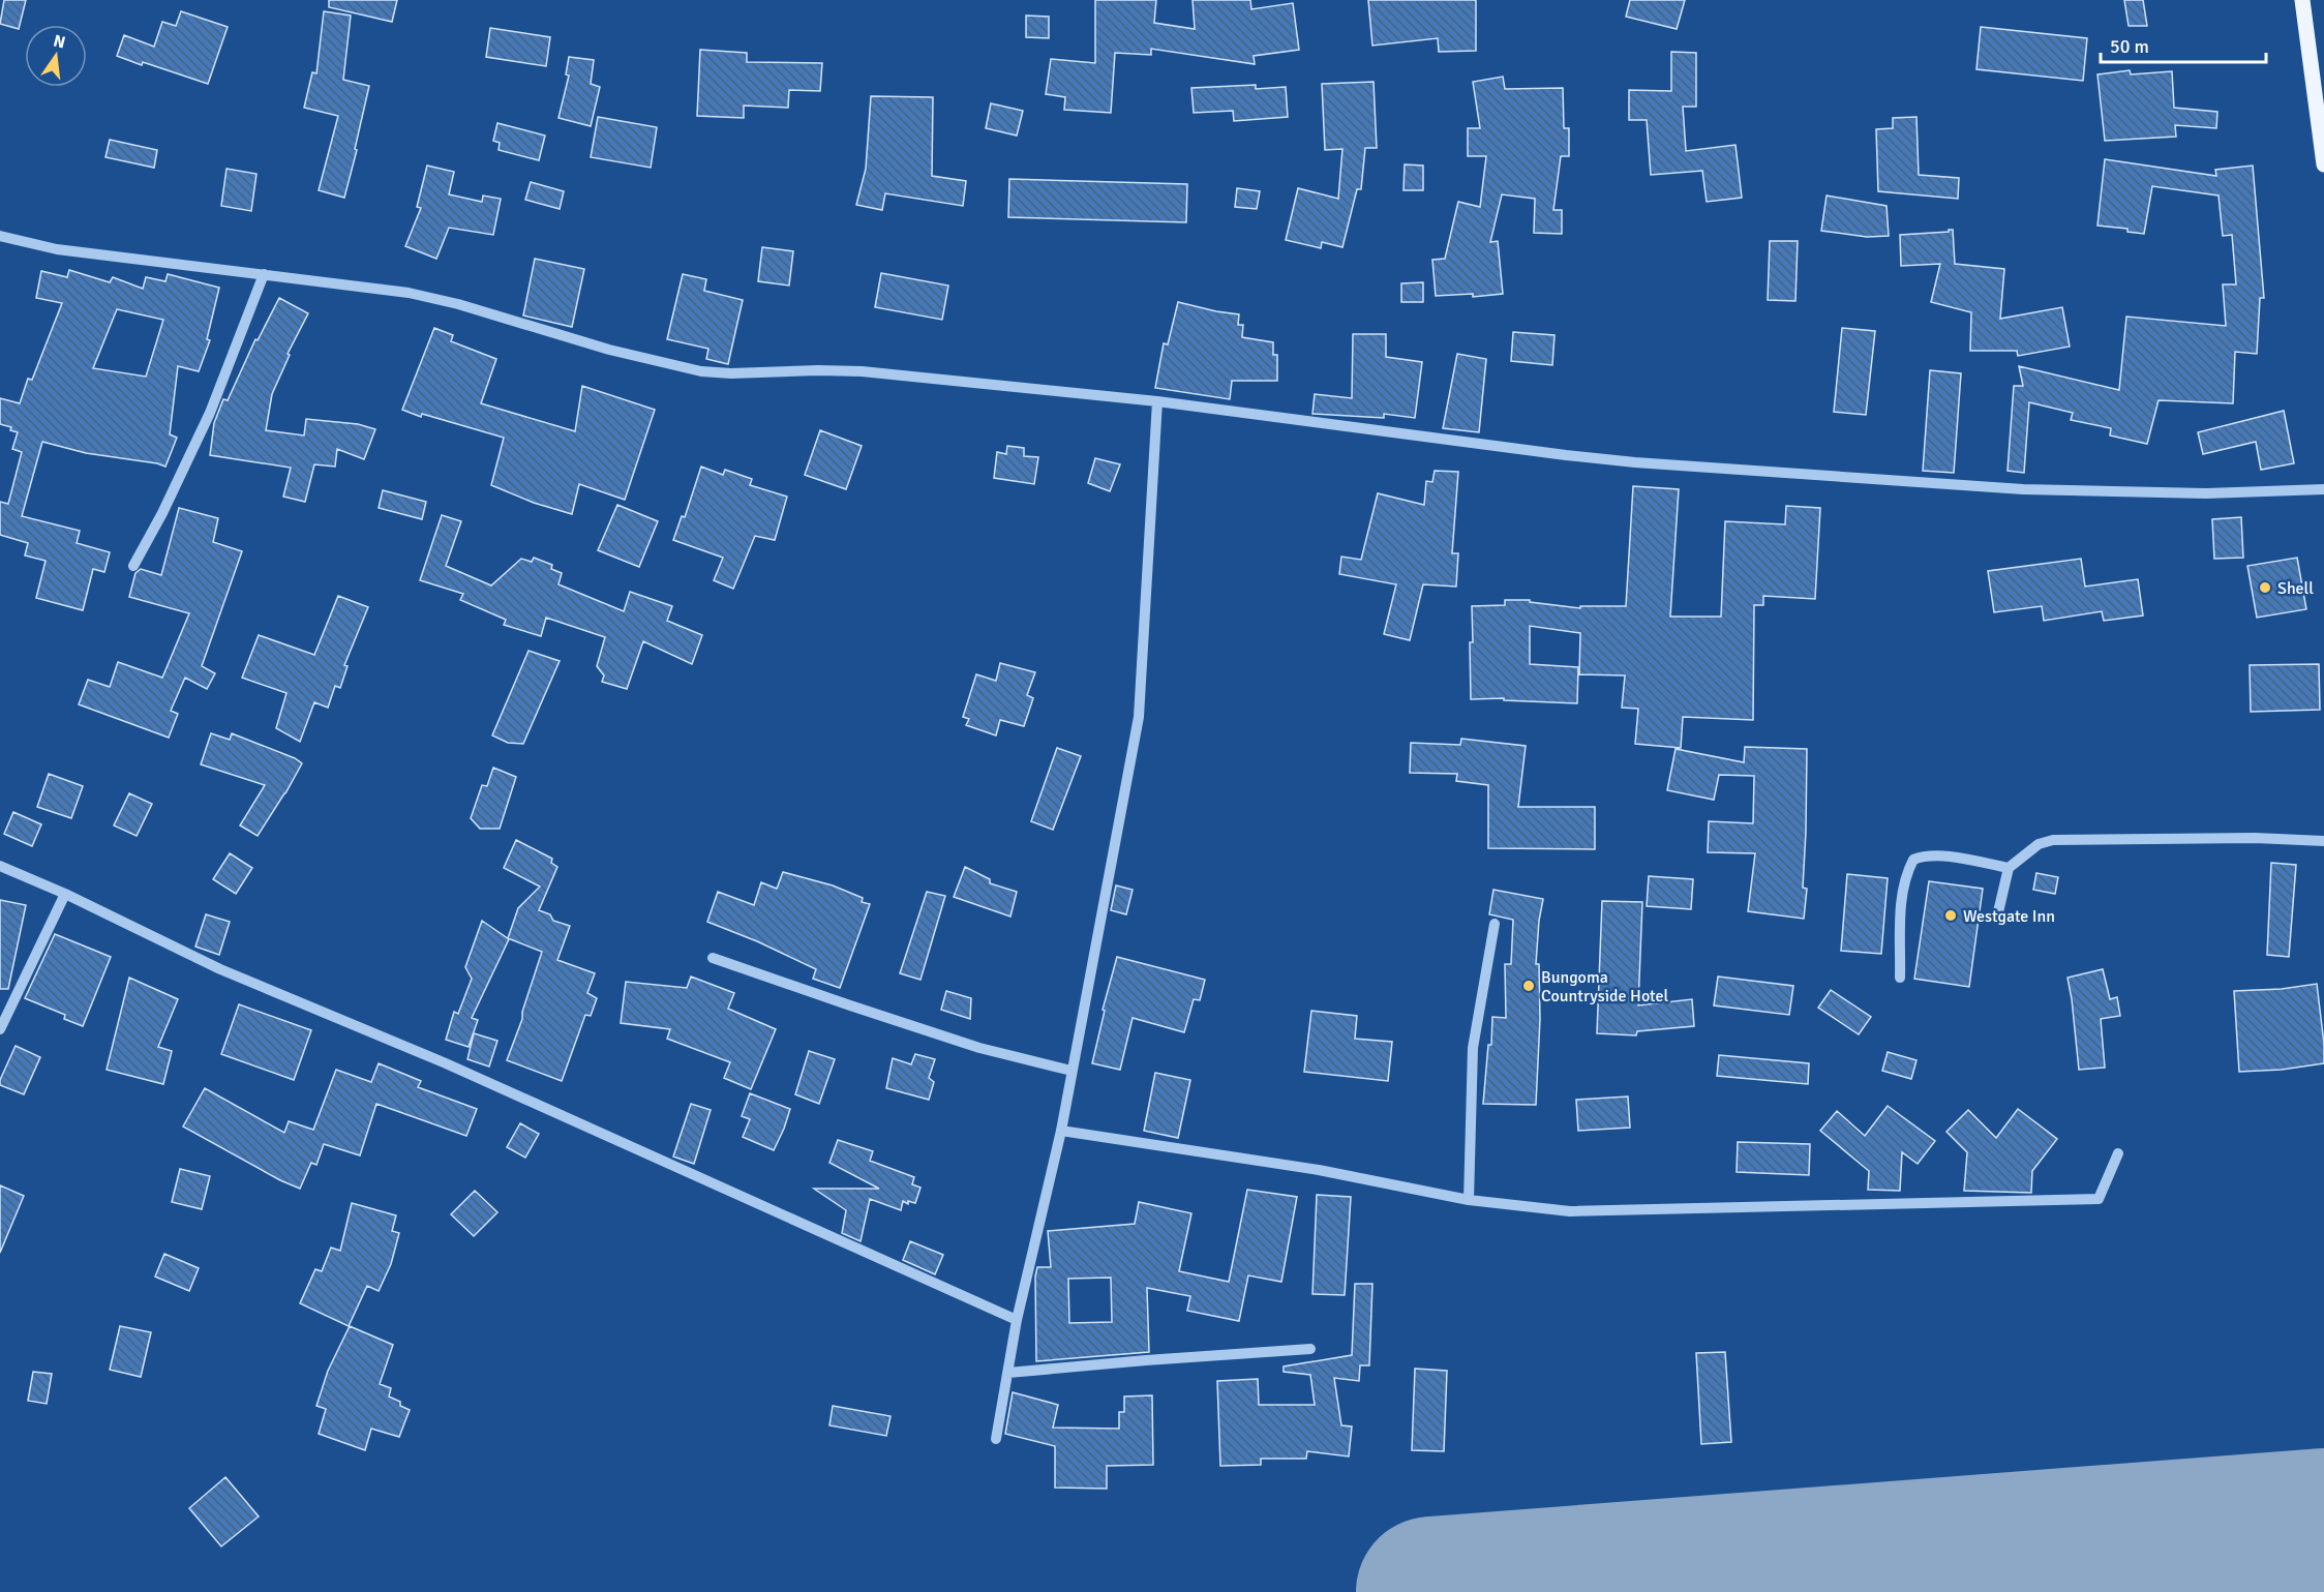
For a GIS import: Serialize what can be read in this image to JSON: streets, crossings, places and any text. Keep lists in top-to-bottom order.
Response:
{
  "places": ["Shell", "Westgate Inn", "Bungoma Countryside Hotel"],
  "scale_bar": "50 m",
  "north": "top"
}
